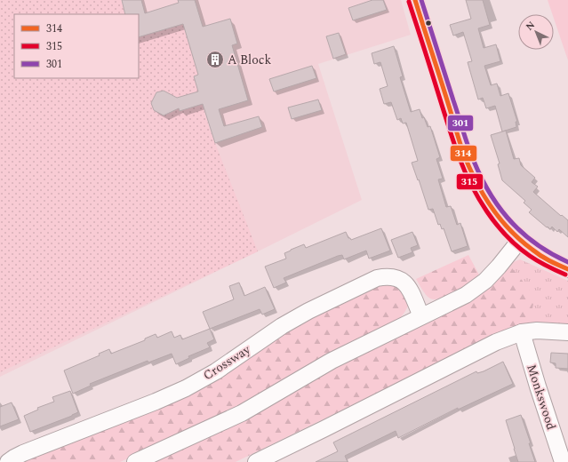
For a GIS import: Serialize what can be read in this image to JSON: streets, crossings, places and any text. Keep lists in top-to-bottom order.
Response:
{
  "streets": {
    "street": ["Crossway", "Monkswood"]
  },
  "places": {
    "building": ["A Block"]
  },
  "lines": ["transit line 314", "transit line 301", "transit line 315"],
  "legend": ["314", "315", "301"],
  "north": "top left"
}
